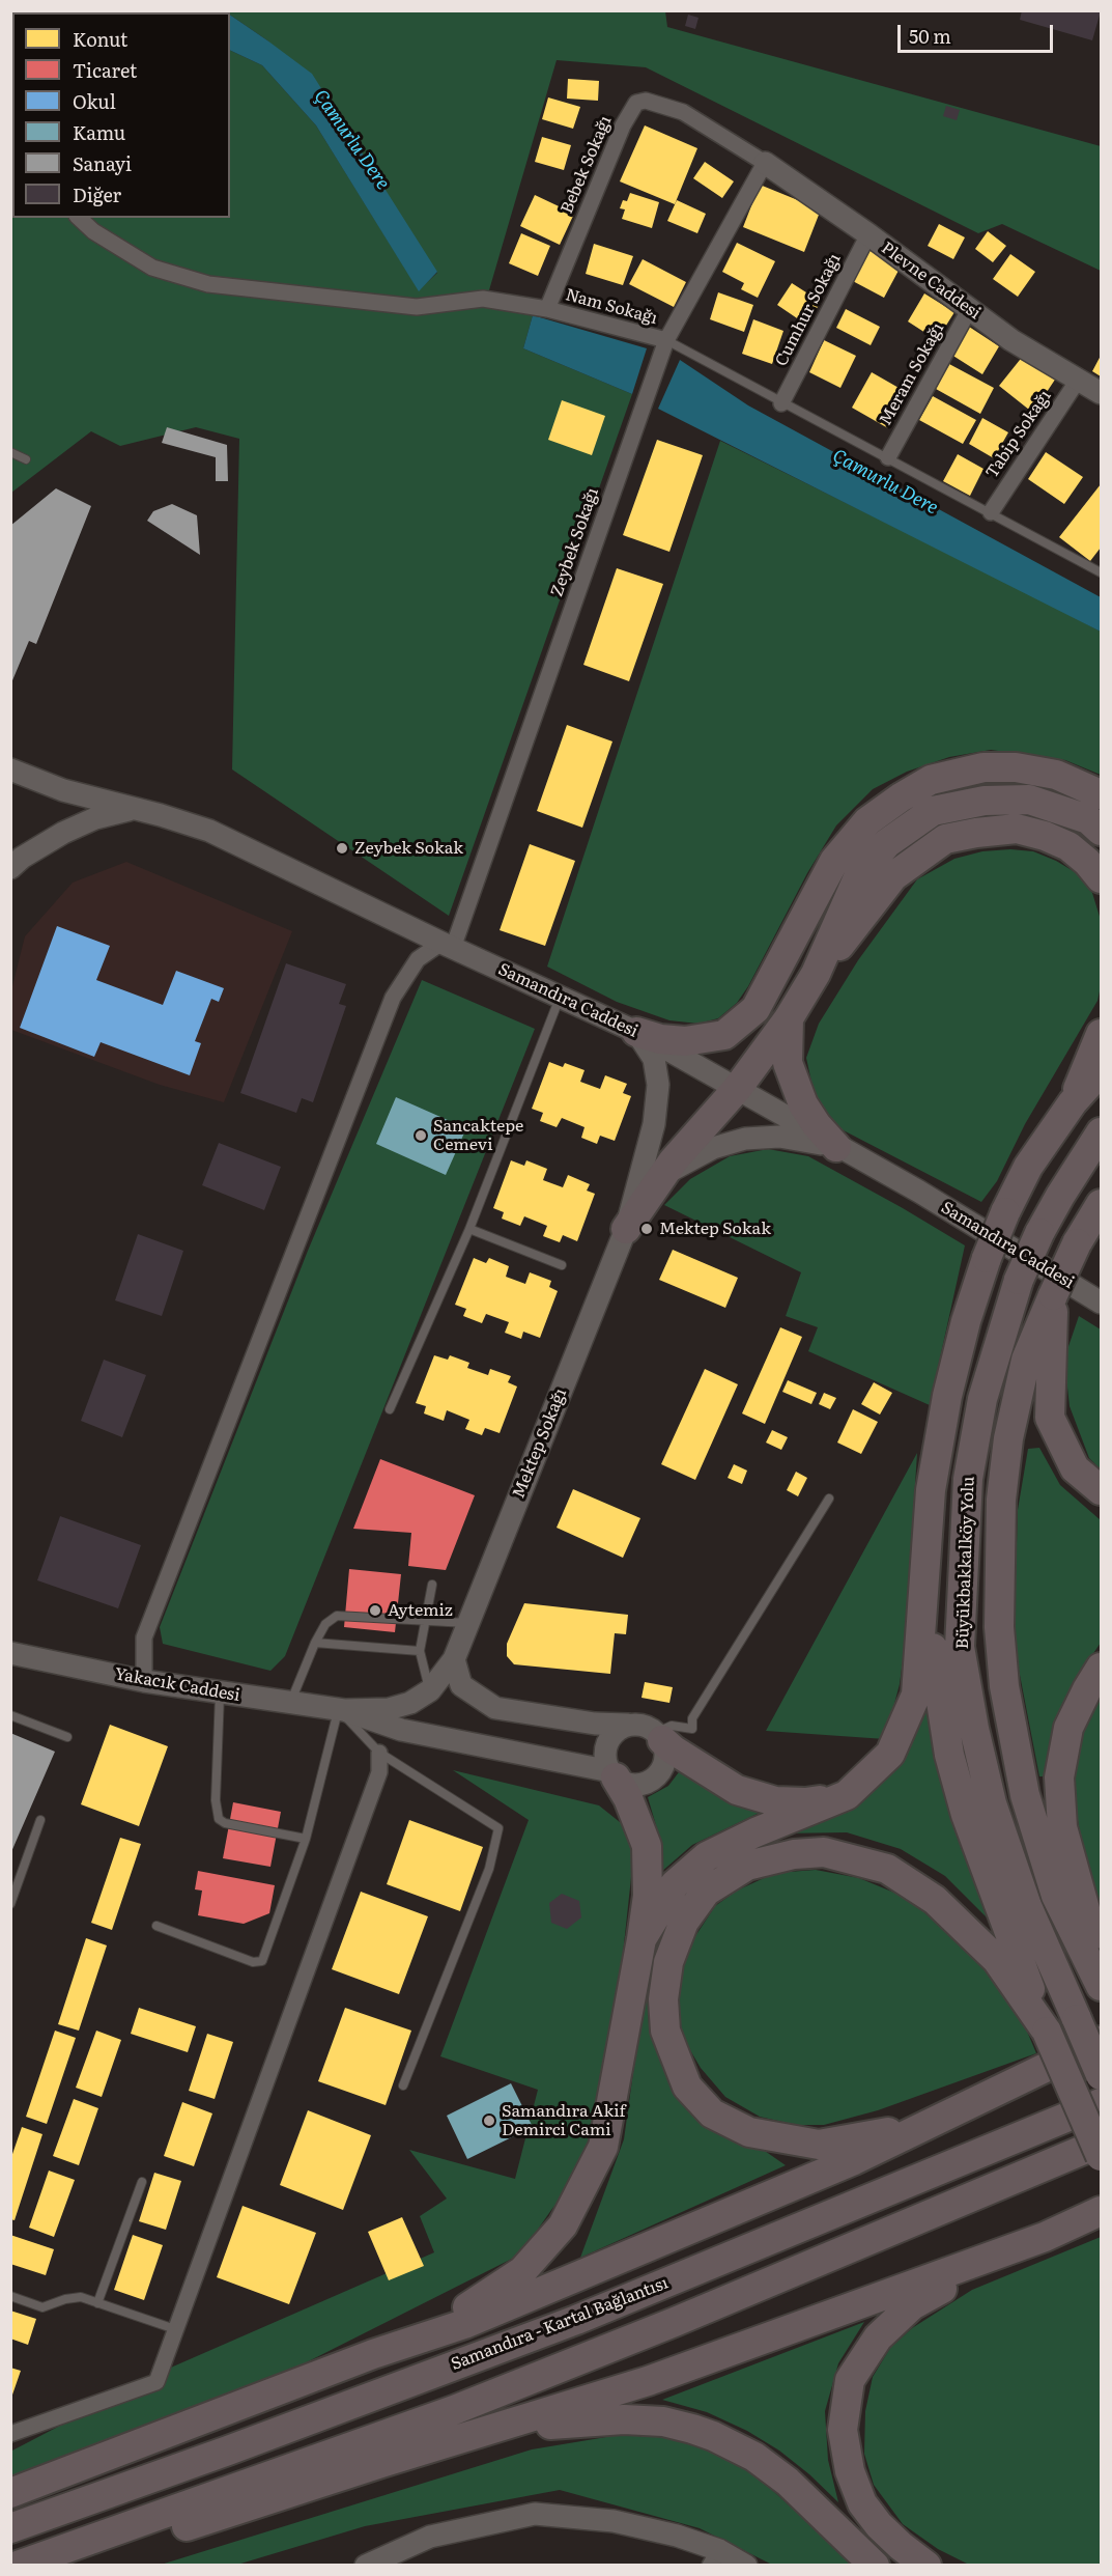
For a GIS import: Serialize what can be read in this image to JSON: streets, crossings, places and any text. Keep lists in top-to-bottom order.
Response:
{
  "streets": {
    "highway": ["Büyükbakkalköy Yolu", "Samandıra - Kartal Bağlantısı"],
    "main road": [
      "Plevne Caddesi",
      "Samandıra Caddesi",
      "Mektep Sokağı",
      "Yakacık Caddesi"
    ],
    "street": [
      "Bebek Sokağı",
      "Nam Sokağı",
      "Cumhur Sokağı",
      "Meram Sokağı",
      "Tabip Sokağı",
      "Zeybek Sokağı"
    ]
  },
  "crossings": [
    ["Bebek Sokağı", "Plevne Caddesi"],
    ["Bebek Sokağı", "Nam Sokağı"],
    ["Bebek Sokağı", "Zeybek Sokağı"],
    ["Plevne Caddesi", "Cumhur Sokağı"],
    ["Plevne Caddesi", "Meram Sokağı"],
    ["Plevne Caddesi", "Tabip Sokağı"],
    ["Plevne Caddesi", "Zeybek Sokağı"],
    ["Nam Sokağı", "Zeybek Sokağı"],
    ["Zeybek Sokağı", "Samandıra Caddesi"],
    ["Samandıra Caddesi", "Mektep Sokağı"],
    ["Mektep Sokağı", "Yakacık Caddesi"]
  ],
  "water": ["Çamurlu Dere"],
  "places": [
    "Zeybek Sokak",
    "Sancaktepe Cemevi",
    "Mektep Sokak",
    "Aytemiz",
    "Samandıra Akif Demirci Cami"
  ],
  "legend": [
    "Konut",
    "Ticaret",
    "Okul",
    "Kamu",
    "Sanayi",
    "Diğer"
  ],
  "scale_bar": "50 m"
}
